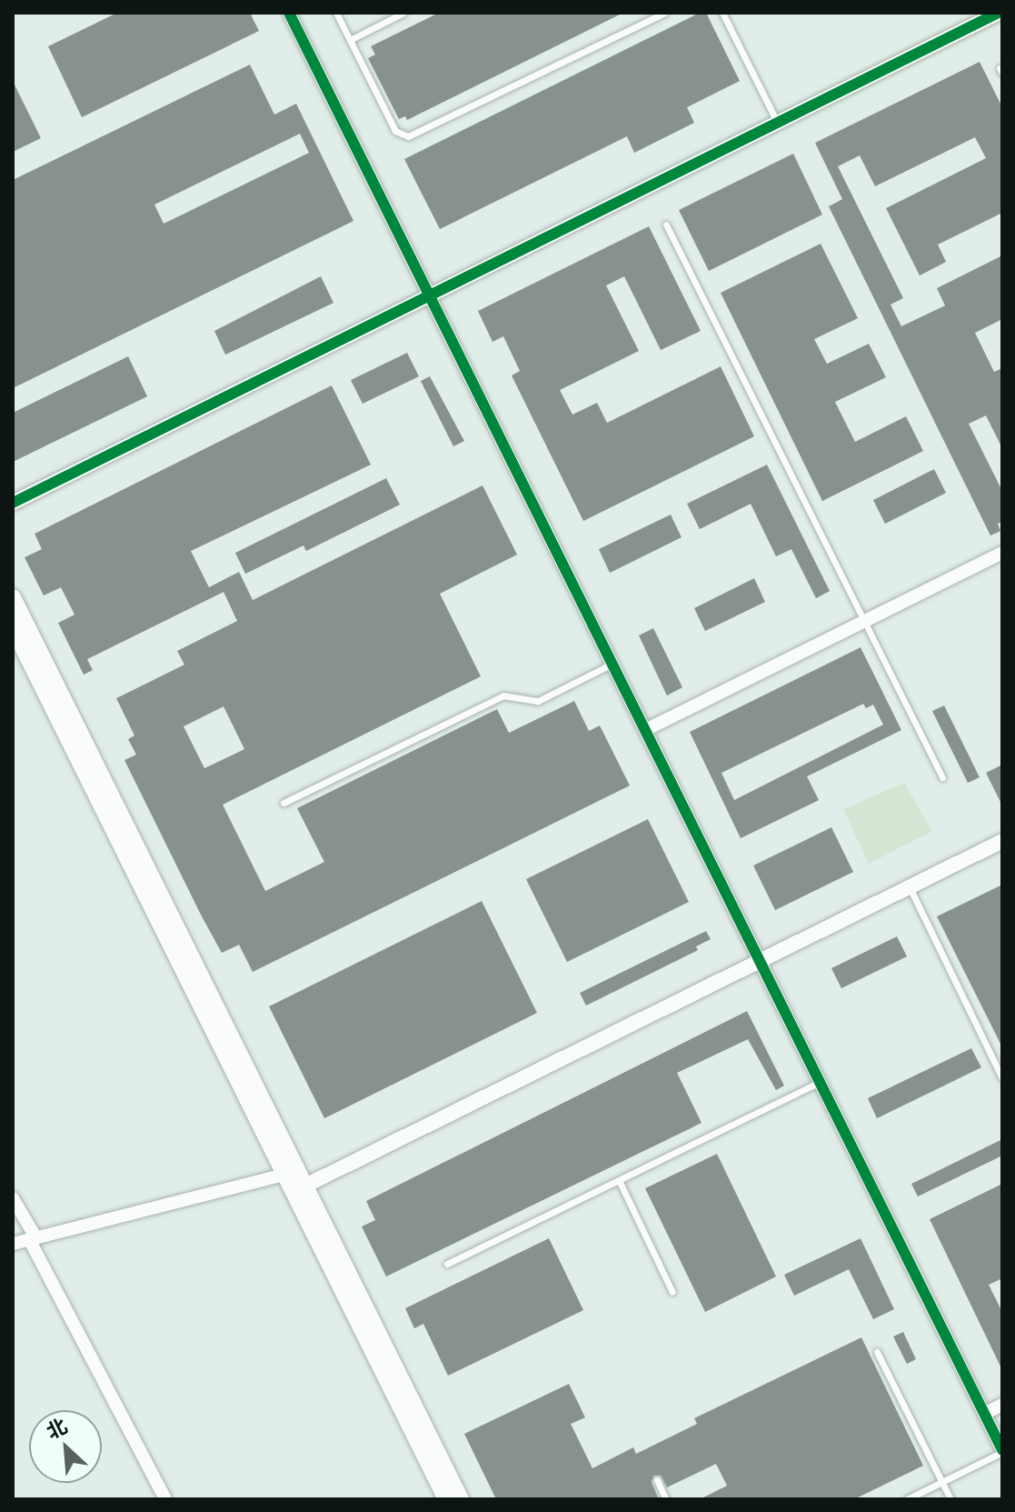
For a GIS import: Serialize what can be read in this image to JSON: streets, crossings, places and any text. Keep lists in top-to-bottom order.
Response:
{
  "north": "top left"
}
